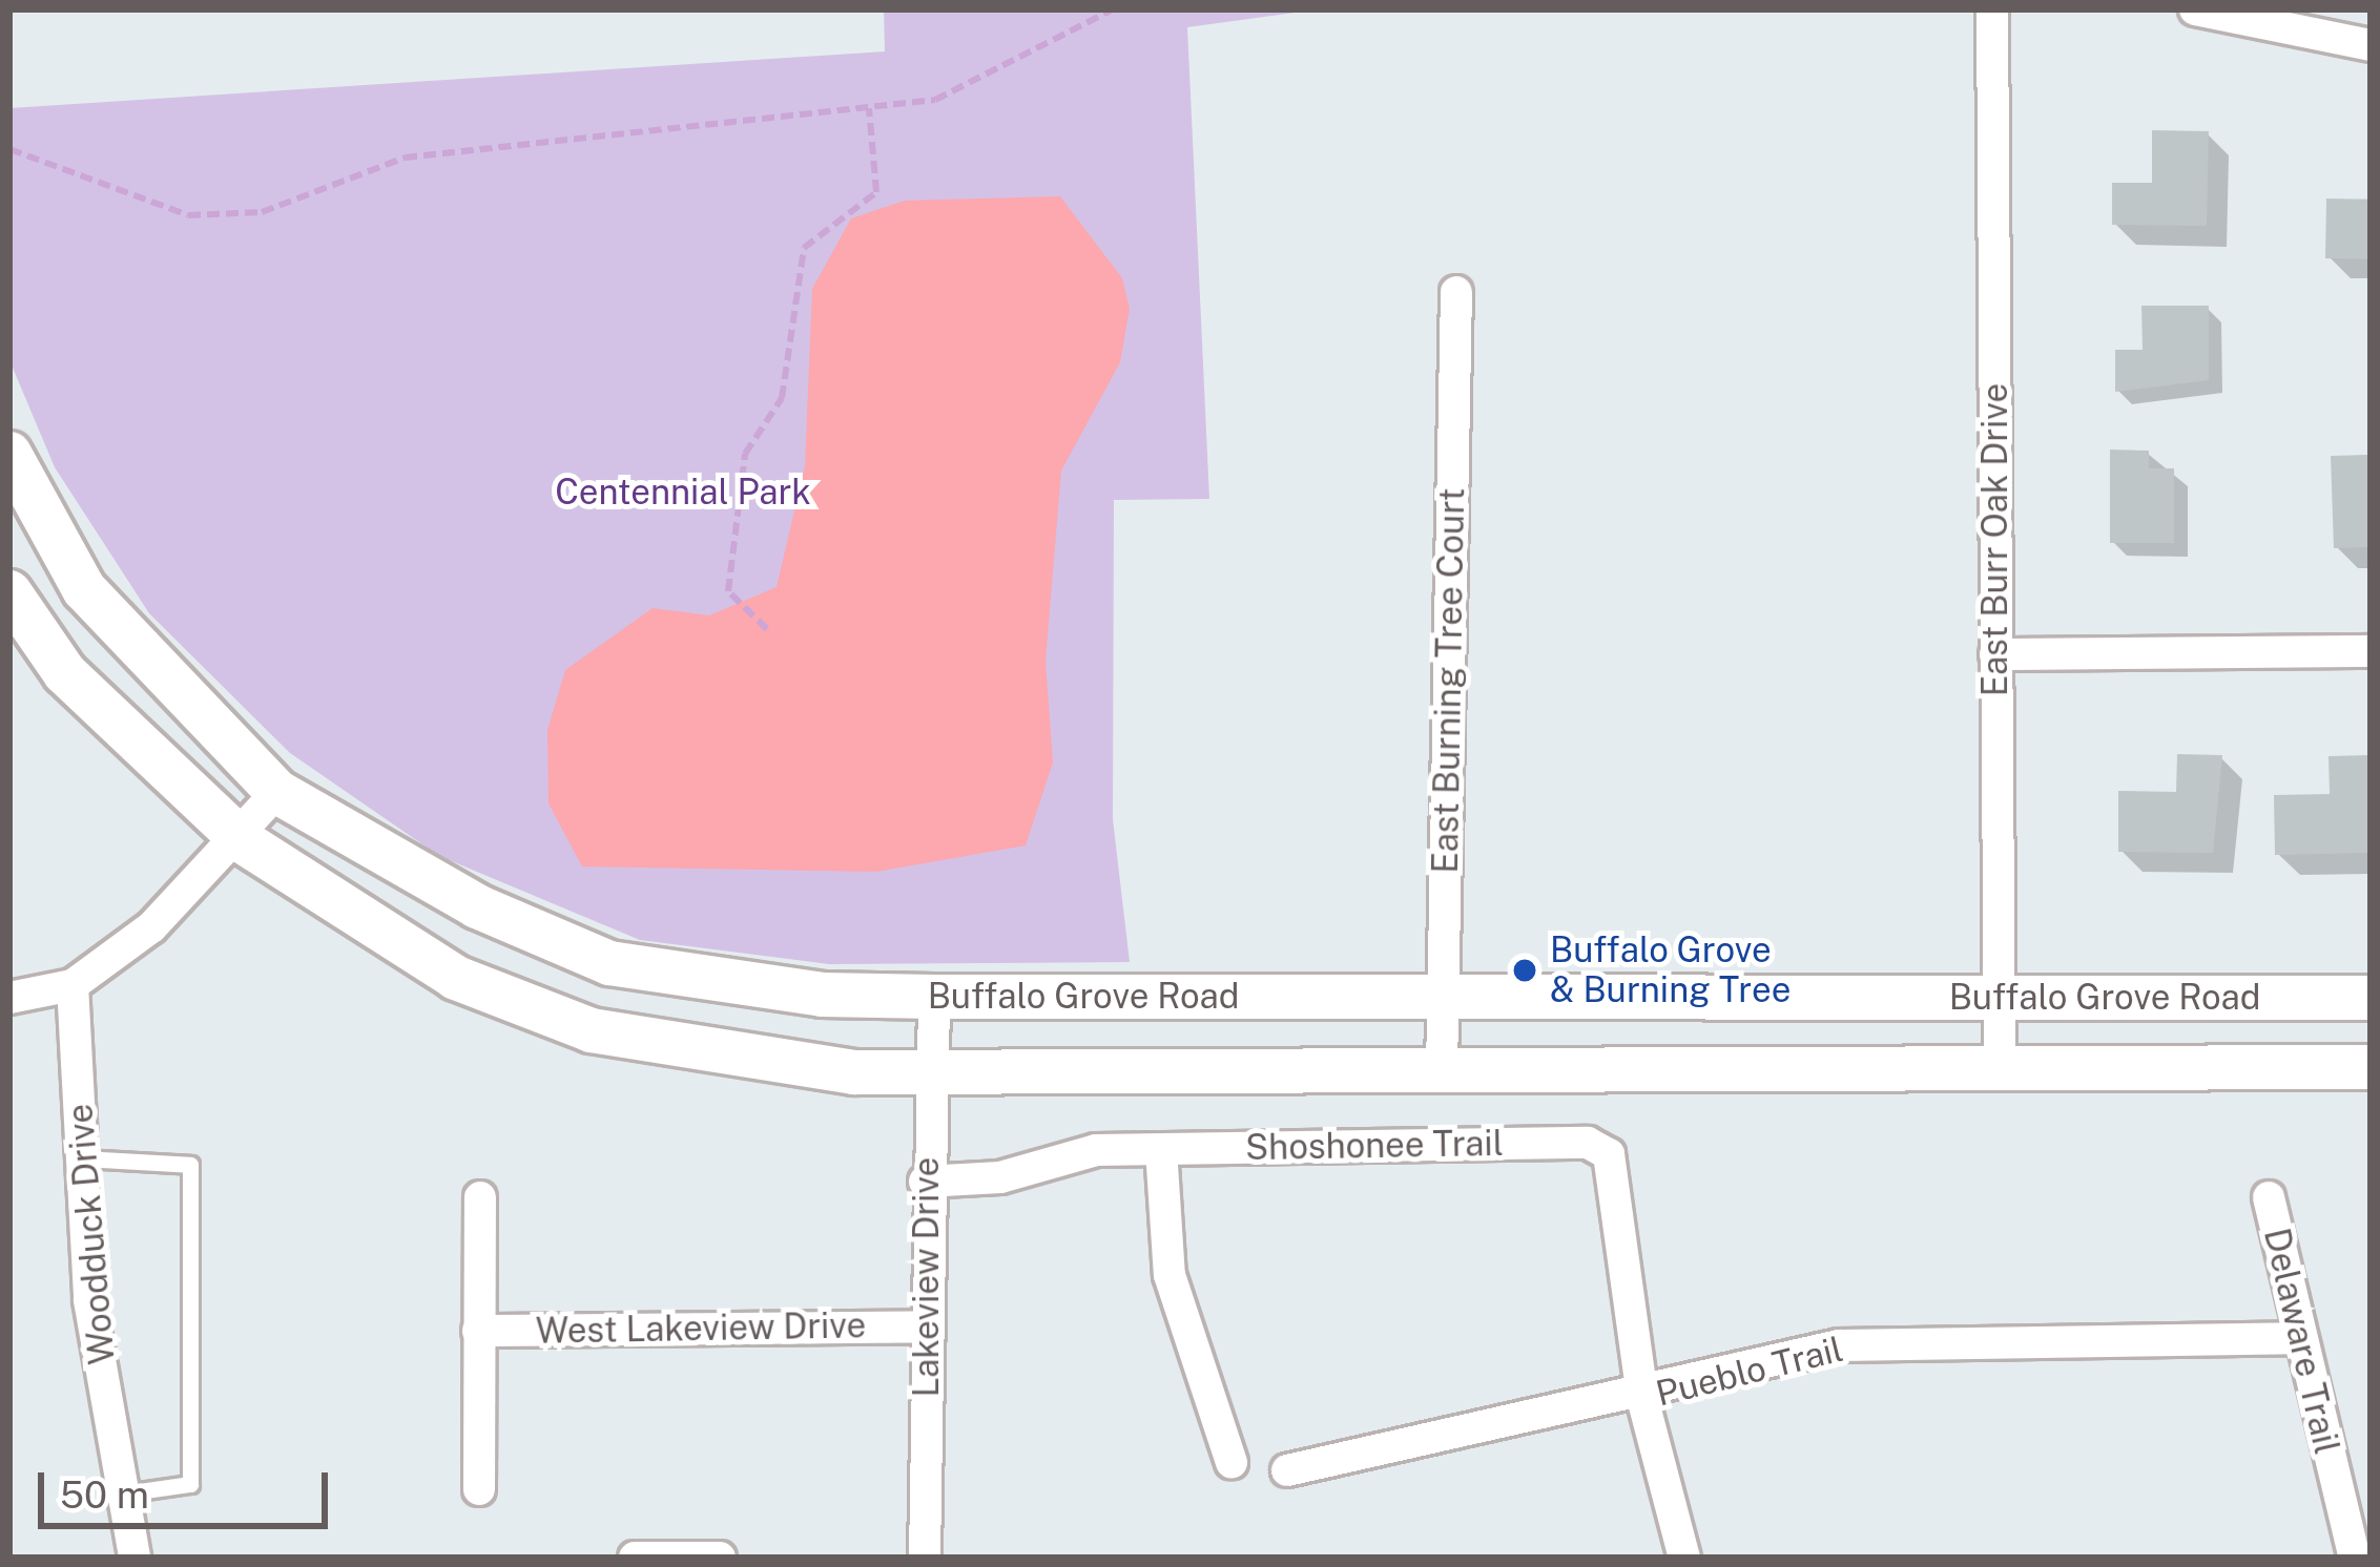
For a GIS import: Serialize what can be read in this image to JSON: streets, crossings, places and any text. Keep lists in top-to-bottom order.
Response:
{
  "streets": {
    "main road": ["Buffalo Grove Road"],
    "street": [
      "East Burr Oak Drive",
      "East Burning Tree Court",
      "Shoshonee Trail",
      "Woodduck Drive",
      "Lakeview Drive",
      "West Lakeview Drive",
      "Delaware Trail",
      "Pueblo Trail"
    ]
  },
  "crossings": [
    ["East Burr Oak Drive", "Buffalo Grove Road"],
    ["East Burning Tree Court", "Buffalo Grove Road"],
    ["Buffalo Grove Road", "Lakeview Drive"],
    ["Shoshonee Trail", "Lakeview Drive"],
    ["Shoshonee Trail", "Pueblo Trail"],
    ["Lakeview Drive", "West Lakeview Drive"],
    ["Delaware Trail", "Pueblo Trail"]
  ],
  "parks": ["Centennial Park"],
  "places": ["Buffalo Grove & Burning Tree"],
  "scale_bar": "50 m"
}
